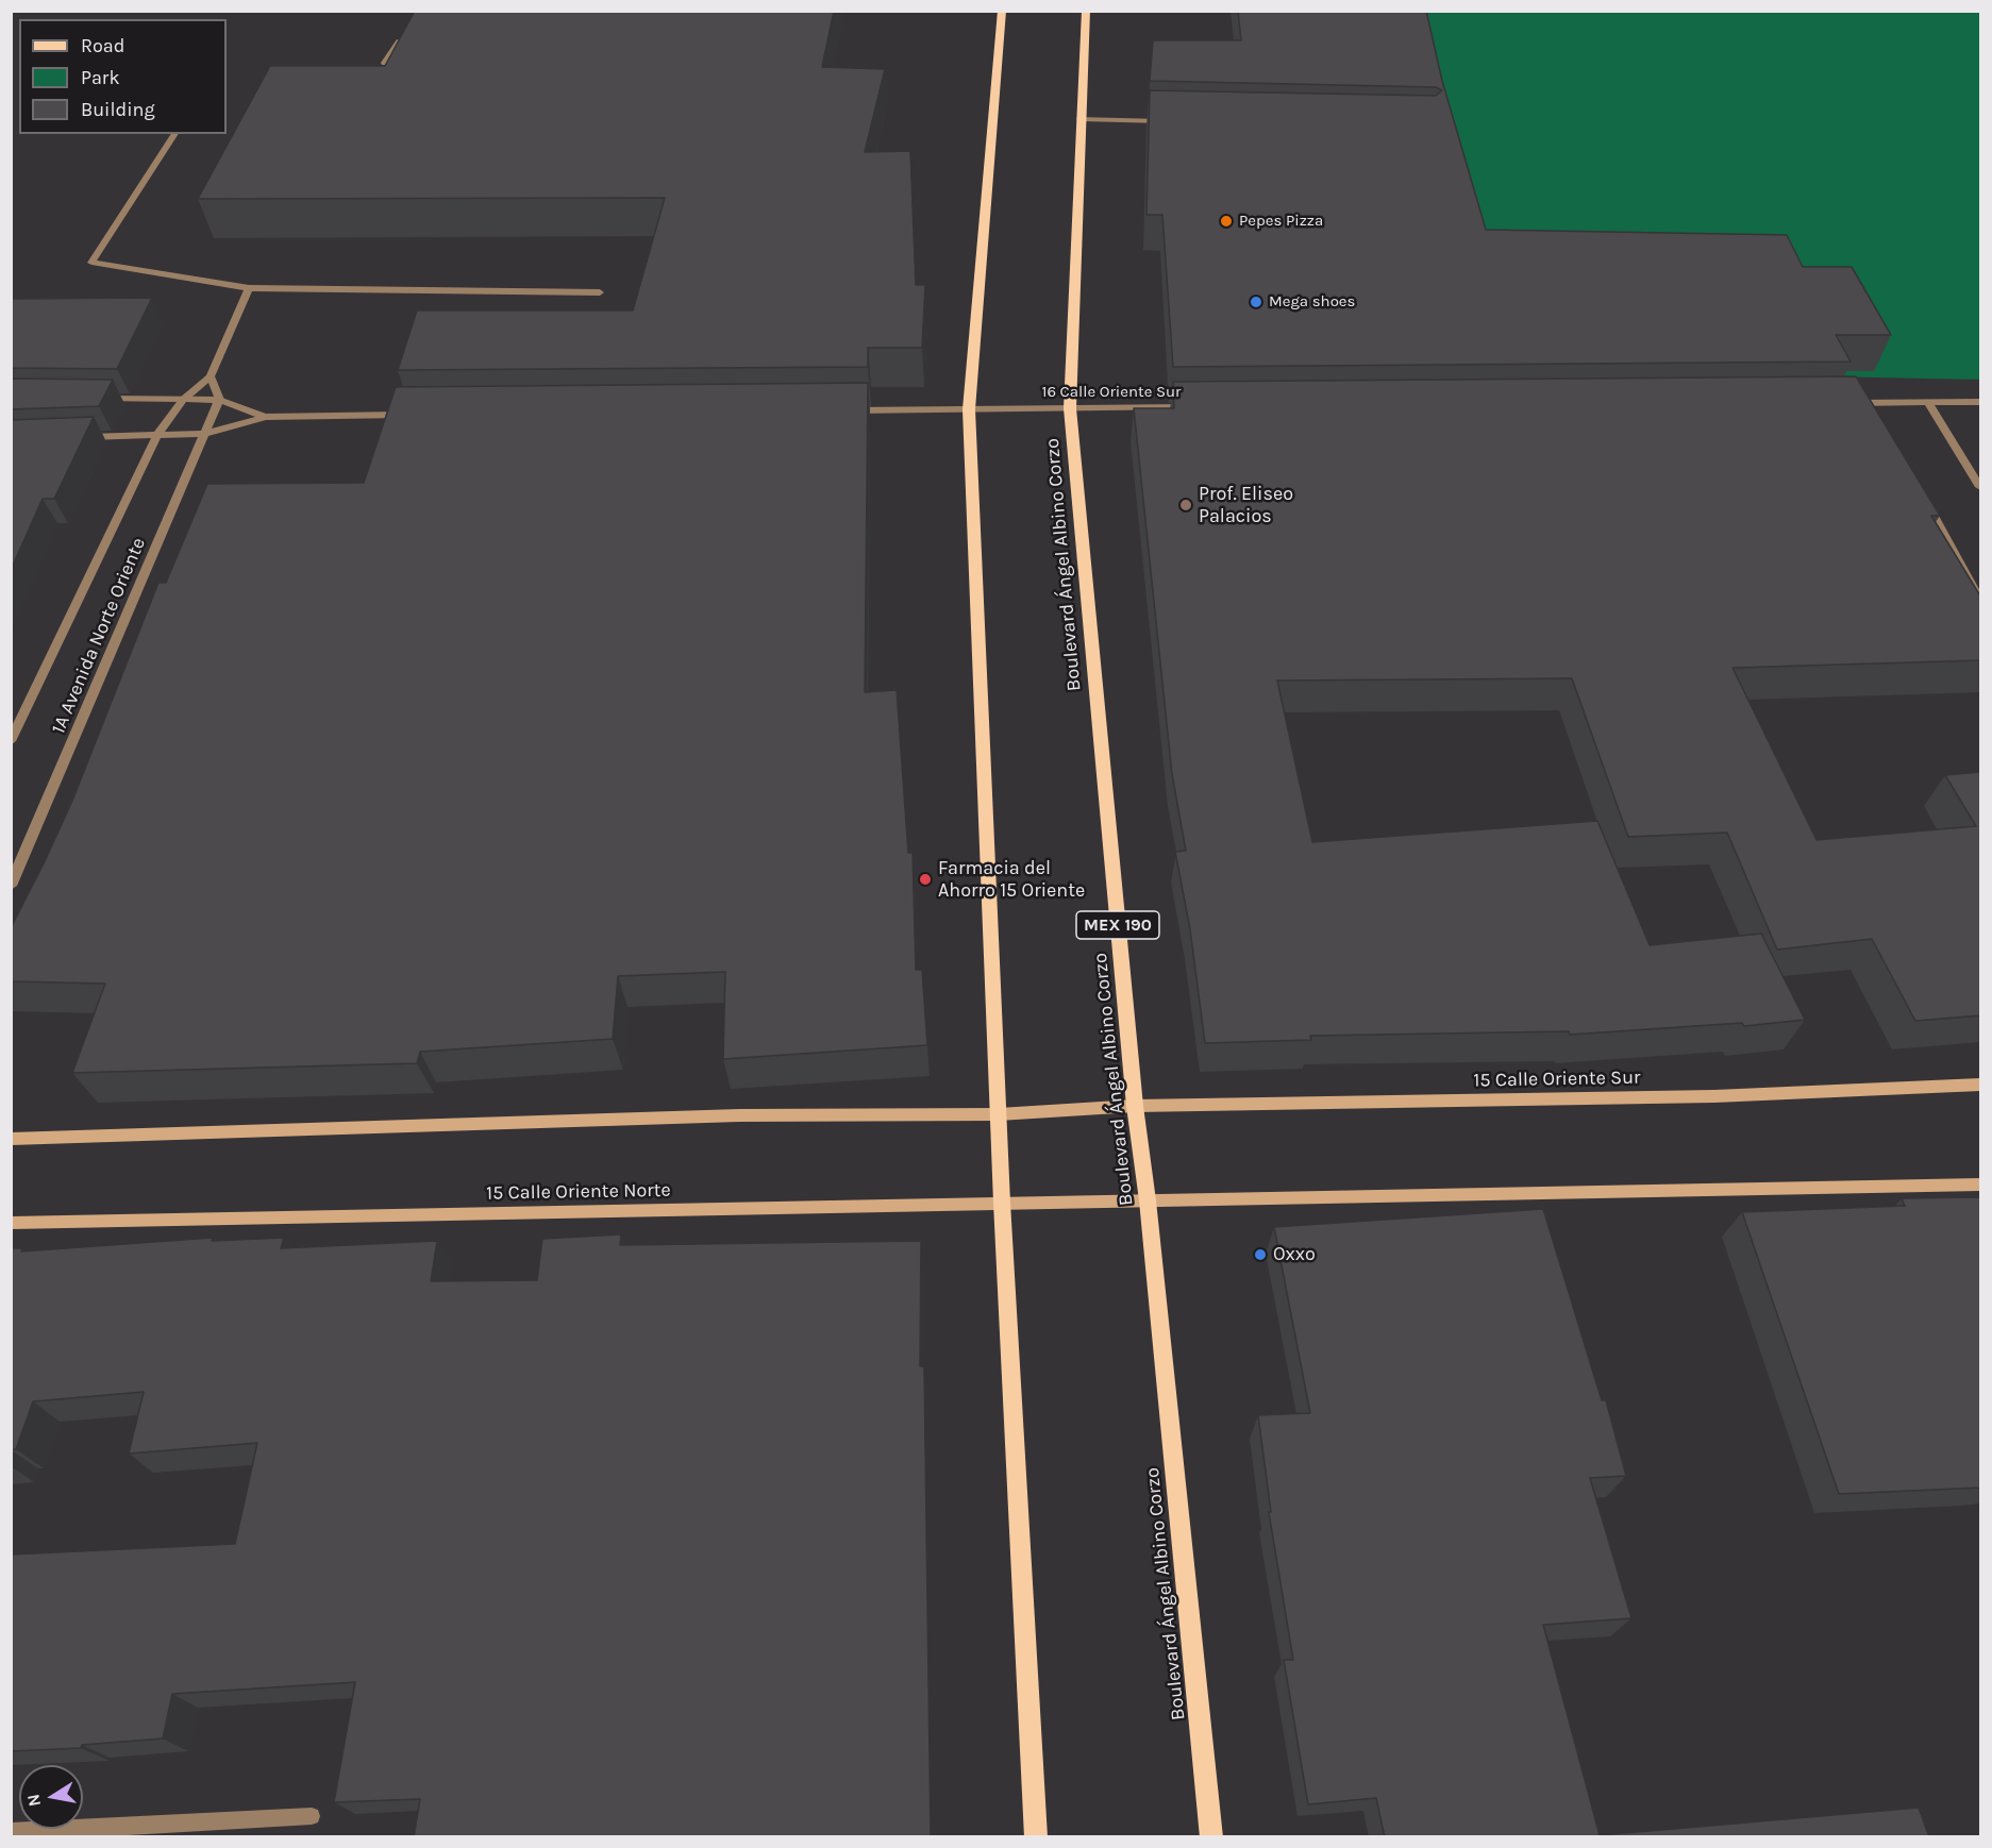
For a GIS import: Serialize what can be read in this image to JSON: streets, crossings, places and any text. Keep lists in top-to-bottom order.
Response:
{
  "streets": {
    "main road": [
      "Boulevard Ángel Albino Corzo",
      "MEX 190",
      "15 Calle Oriente Sur",
      "15 Calle Oriente Norte"
    ],
    "street": ["16 Calle Oriente Sur", "1A Avenida Norte Oriente"]
  },
  "crossings": [
    ["16 Calle Oriente Sur", "Boulevard Ángel Albino Corzo"],
    ["Boulevard Ángel Albino Corzo", "15 Calle Oriente Sur"],
    ["Boulevard Ángel Albino Corzo", "15 Calle Oriente Norte"]
  ],
  "places": [
    "Pepes Pizza",
    "Mega shoes",
    "Prof. Eliseo Palacios",
    "Farmacia del Ahorro 15 Oriente",
    "Oxxo"
  ],
  "legend": ["Road", "Park", "Building"],
  "north": "left"
}
